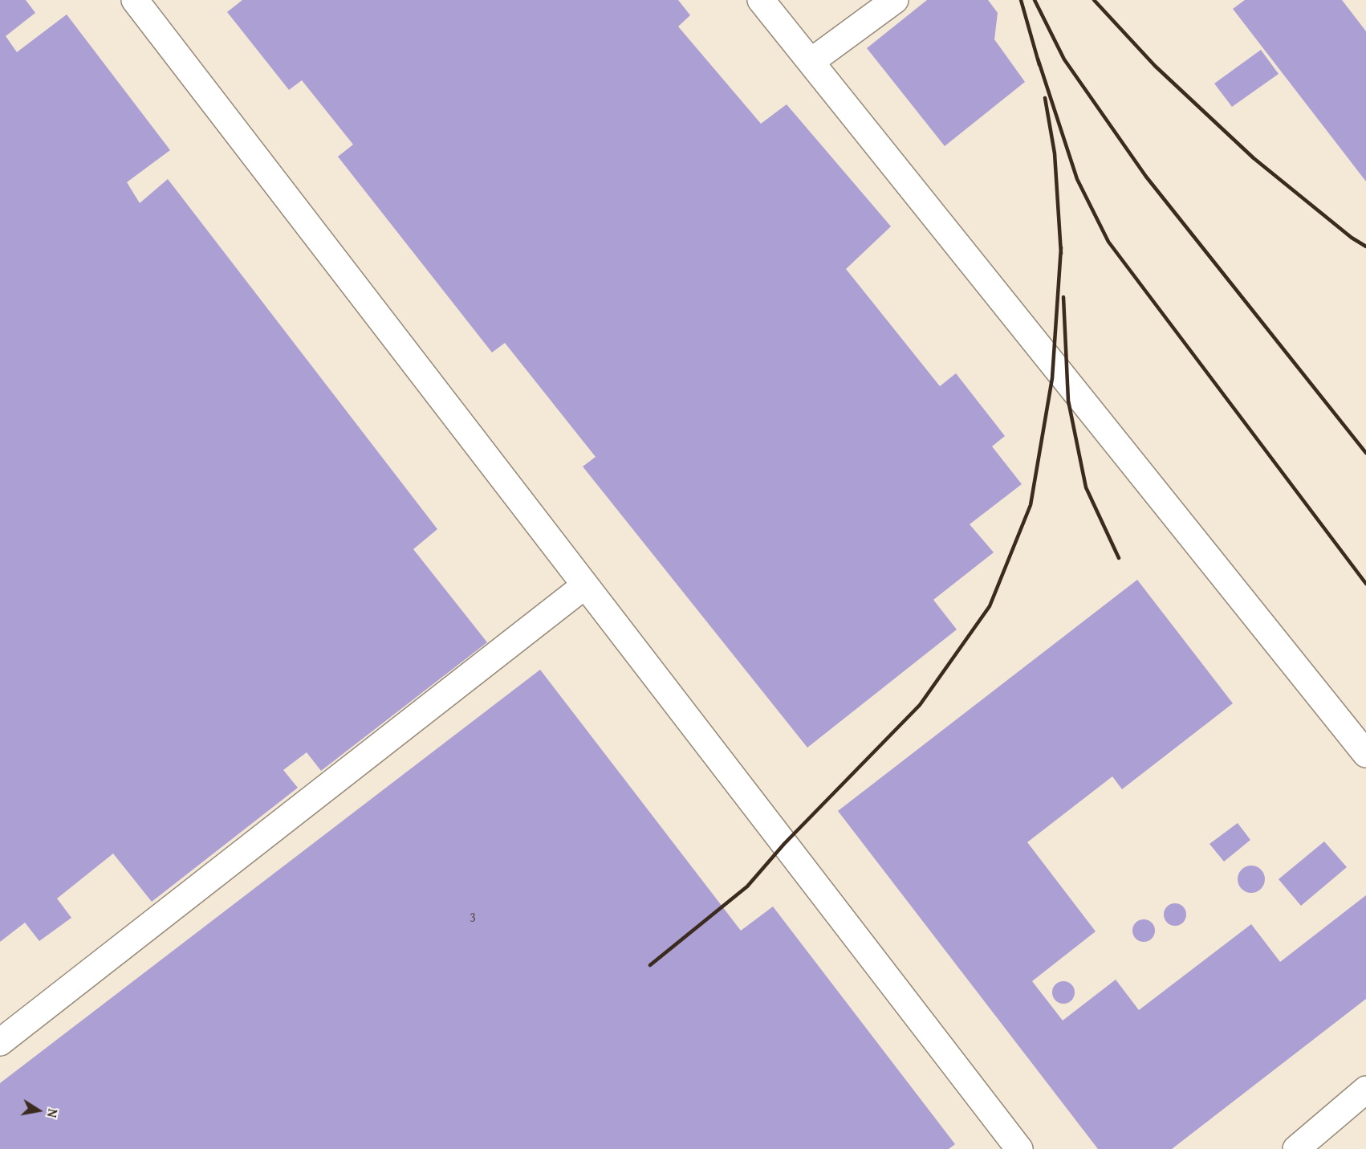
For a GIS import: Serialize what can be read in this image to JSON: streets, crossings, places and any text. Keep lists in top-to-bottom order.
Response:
{
  "house_numbers": ["3"],
  "north": "right"
}
